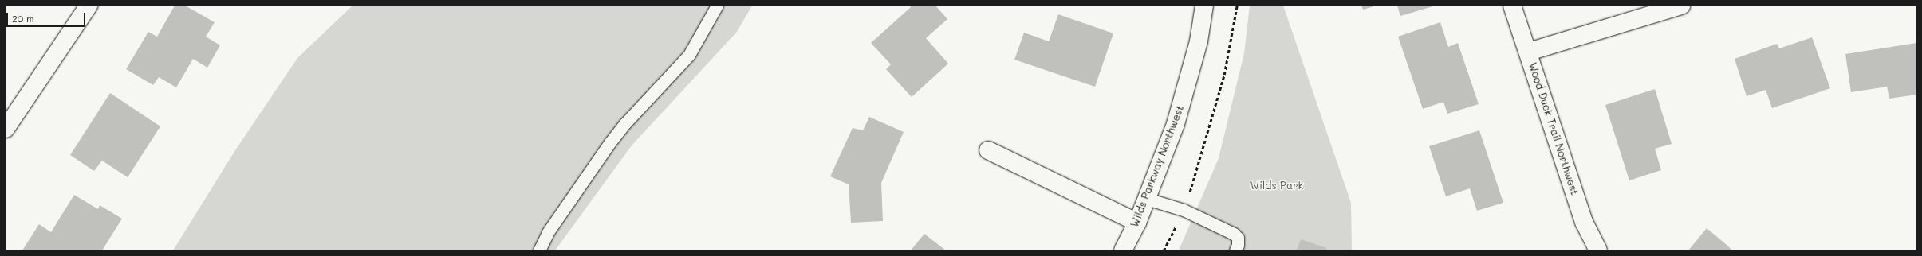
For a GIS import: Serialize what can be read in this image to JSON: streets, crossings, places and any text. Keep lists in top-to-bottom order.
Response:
{
  "streets": {
    "street": ["Wood Duck Trail Northwest", "Wilds Parkway Northwest"]
  },
  "parks": ["Wilds Park"],
  "scale_bar": "20 m"
}
